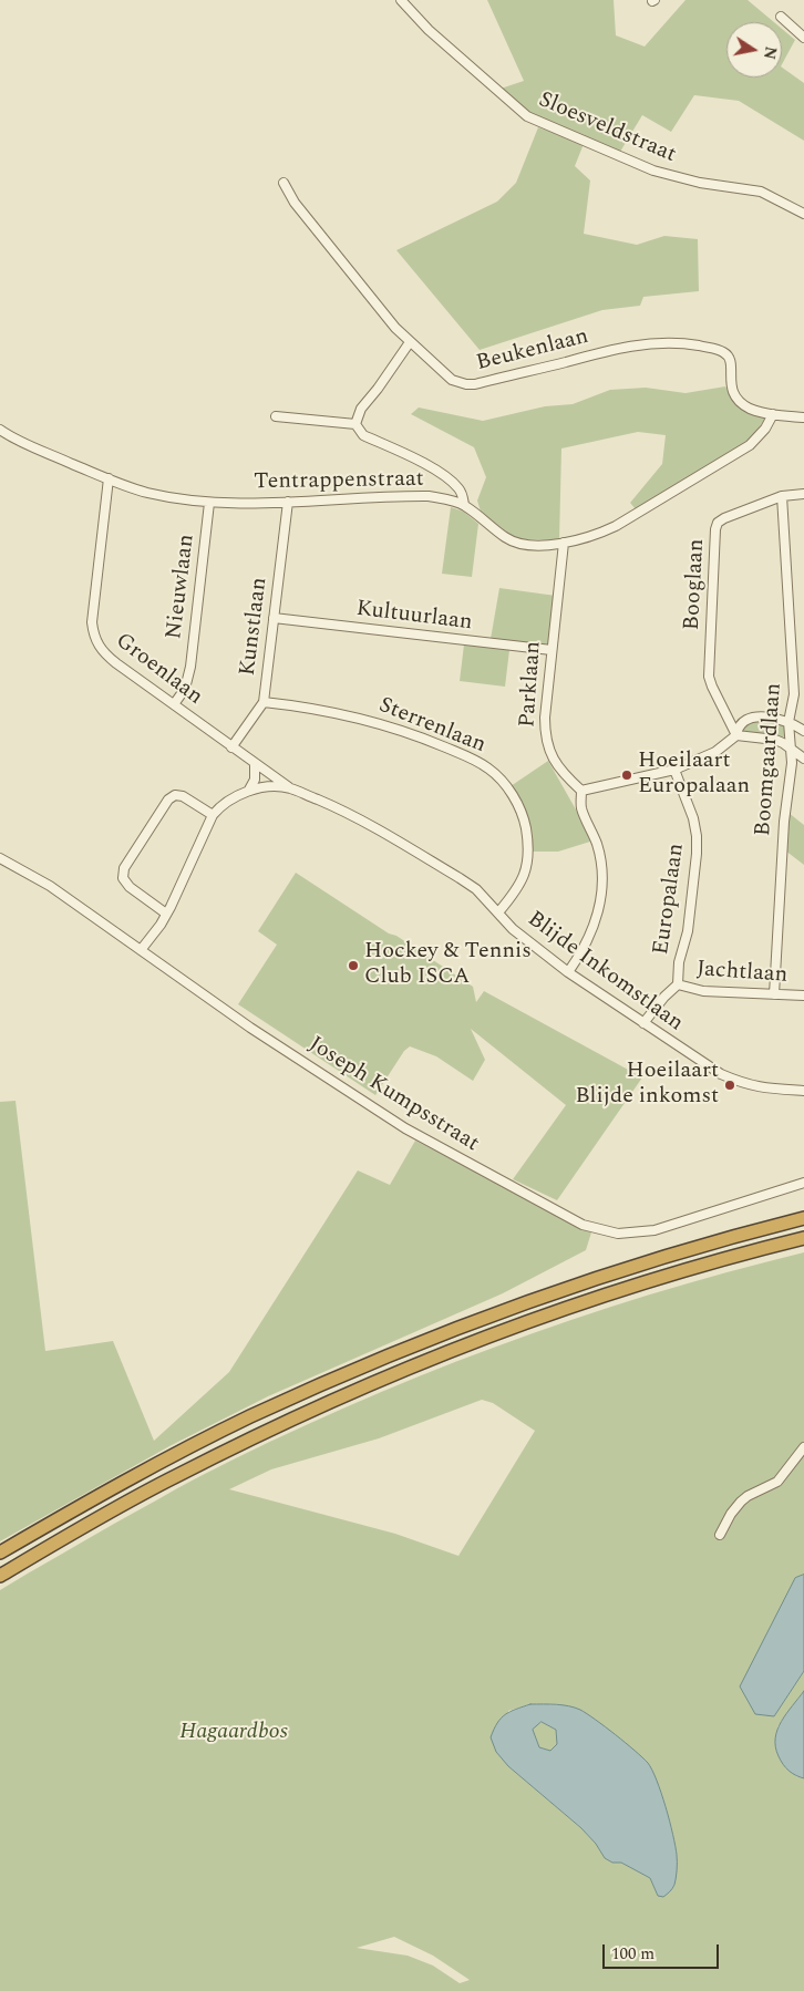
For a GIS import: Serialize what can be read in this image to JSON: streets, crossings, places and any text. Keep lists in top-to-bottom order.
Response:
{
  "streets": {
    "street": [
      "Sloesveldstraat",
      "Beukenlaan",
      "Tentrappenstraat",
      "Booglaan",
      "Nieuwlaan",
      "Kultuurlaan",
      "Kunstlaan",
      "Groenlaan",
      "Parklaan",
      "Sterrenlaan",
      "Boomgaardlaan",
      "Europalaan",
      "Blijde Inkomstlaan",
      "Jachtlaan",
      "Joseph Kumpsstraat"
    ]
  },
  "crossings": [
    ["Beukenlaan", "Tentrappenstraat"],
    ["Tentrappenstraat", "Nieuwlaan"],
    ["Tentrappenstraat", "Kunstlaan"],
    ["Tentrappenstraat", "Groenlaan"],
    ["Tentrappenstraat", "Parklaan"],
    ["Booglaan", "Boomgaardlaan"],
    ["Nieuwlaan", "Groenlaan"],
    ["Kultuurlaan", "Kunstlaan"],
    ["Kultuurlaan", "Parklaan"],
    ["Kunstlaan", "Groenlaan"],
    ["Kunstlaan", "Sterrenlaan"],
    ["Groenlaan", "Blijde Inkomstlaan"],
    ["Sterrenlaan", "Blijde Inkomstlaan"],
    ["Boomgaardlaan", "Jachtlaan"],
    ["Europalaan", "Blijde Inkomstlaan"],
    ["Europalaan", "Jachtlaan"],
    ["Blijde Inkomstlaan", "Joseph Kumpsstraat"]
  ],
  "parks": ["Hagaardbos"],
  "places": ["Hoeilaart Europalaan", "Hockey & Tennis Club ISCA", "Hoeilaart Blijde inkomst"],
  "scale_bar": "100 m",
  "north": "right"
}
